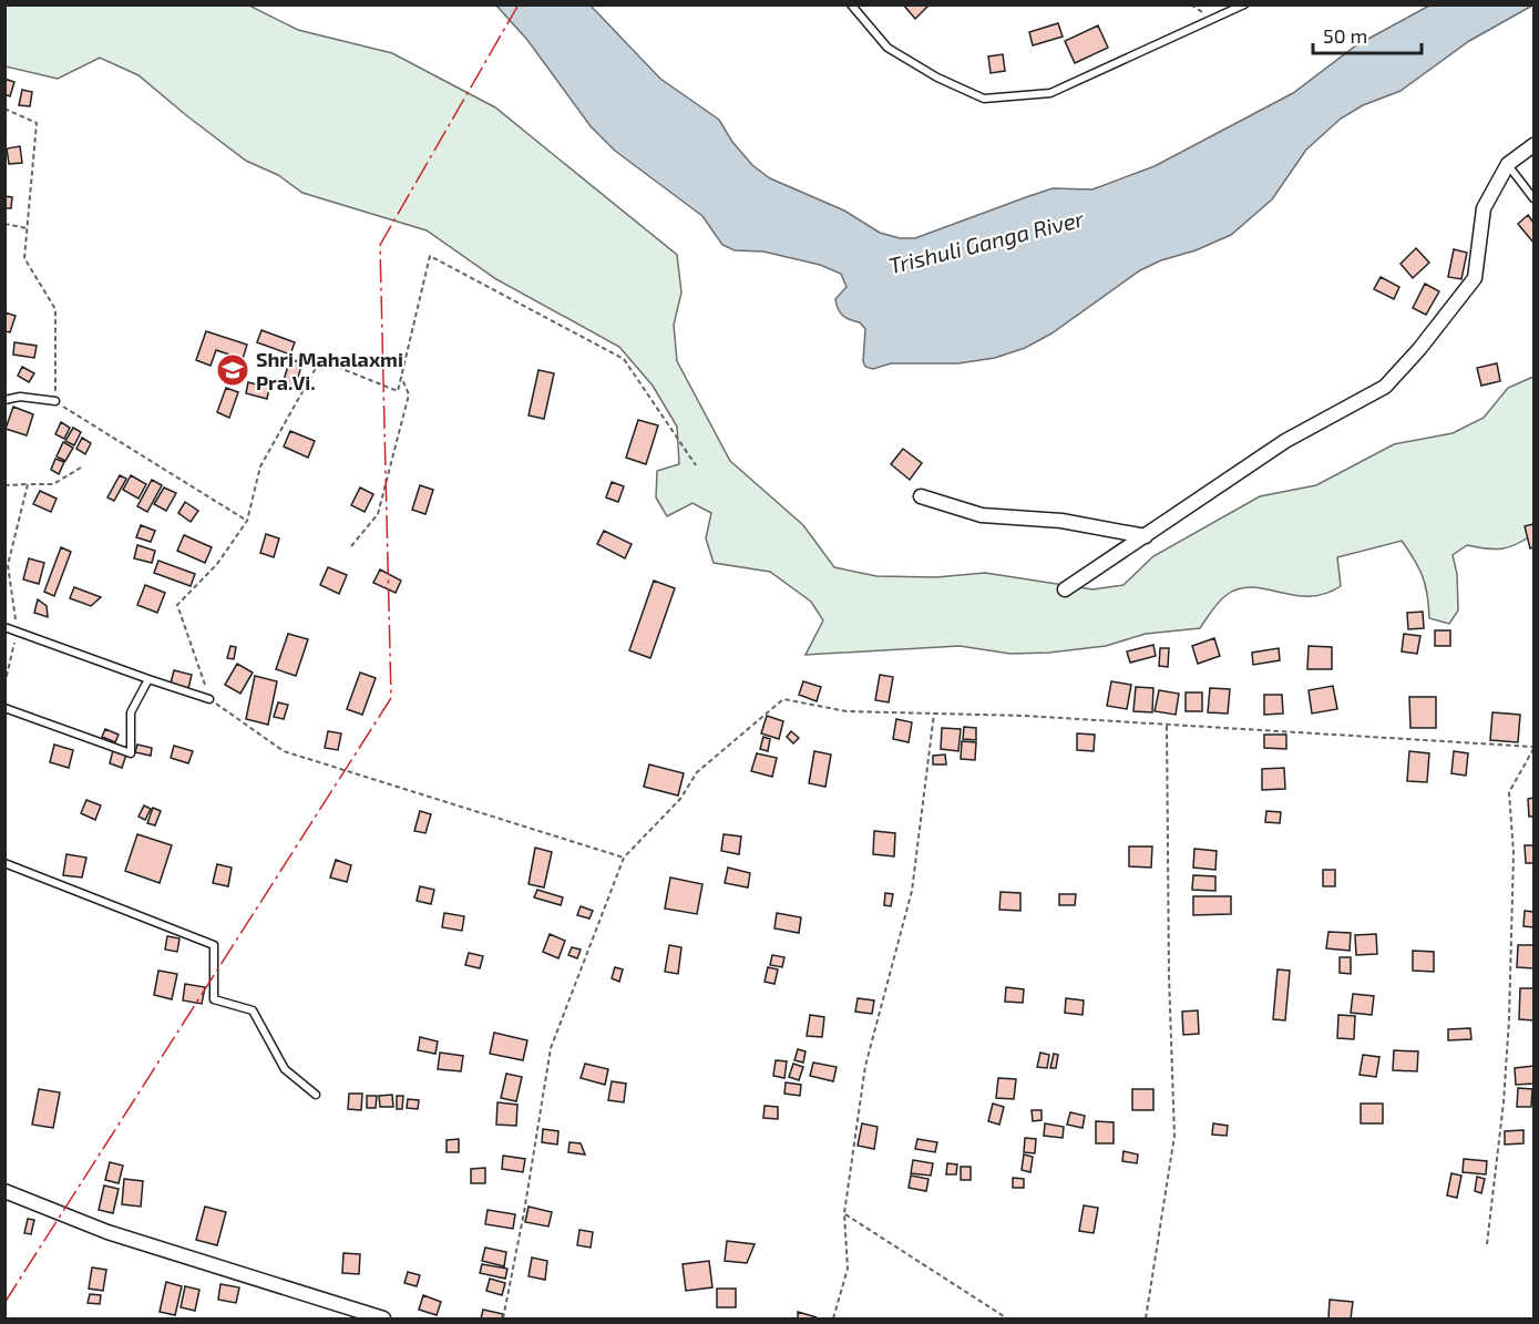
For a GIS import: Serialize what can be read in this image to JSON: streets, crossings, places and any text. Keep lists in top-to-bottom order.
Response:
{
  "water": ["Trishuli Ganga River"],
  "places": {
    "school or university": ["Shri Mahalaxmi Pra.Vi."]
  },
  "scale_bar": "50 m"
}
